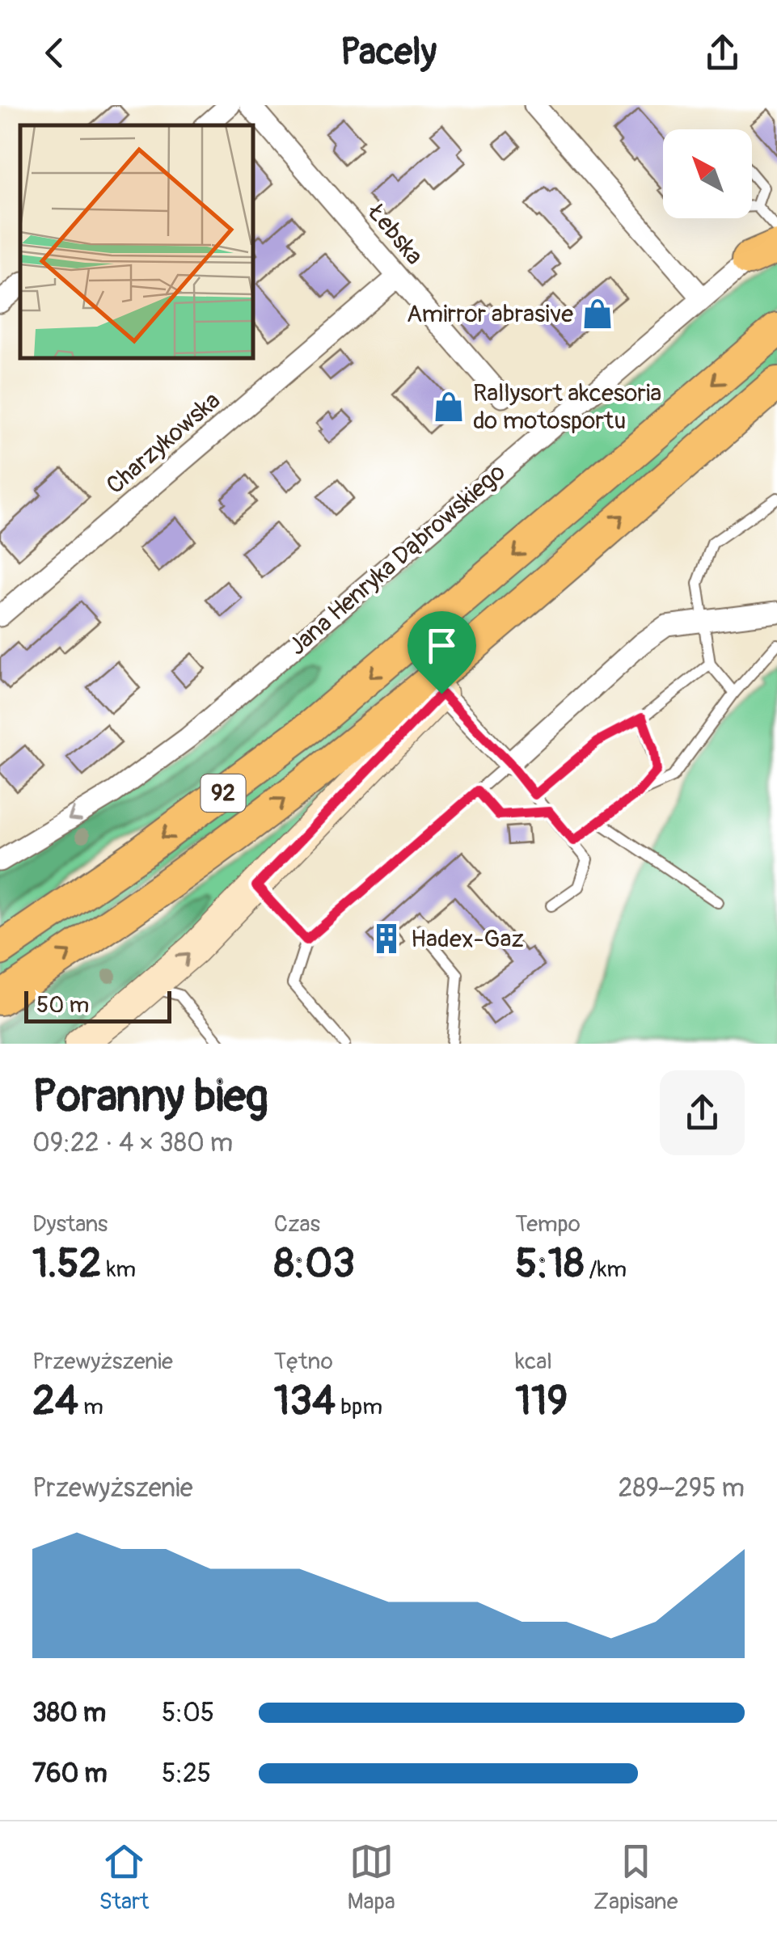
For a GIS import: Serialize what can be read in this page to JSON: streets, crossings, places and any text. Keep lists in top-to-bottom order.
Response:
{
  "streets": {
    "main road": ["92"],
    "street": ["Łebska", "Charzykowska", "Jana Henryka Dąbrowskiego"]
  },
  "crossings": [
    ["Łebska", "Charzykowska"]
  ],
  "places": {
    "shop": ["Amirror abrasive", "Rallysort akcesoria do motosportu"],
    "building": ["Hadex-Gaz"]
  },
  "scale_bar": "50 m",
  "north": "top left",
  "page": {
    "header": "Pacely",
    "scale": "50 m",
    "heading": ["Poranny bieg", "09:22 · 4 × 380 m"],
    "stats": [
      ["Dystans", "1.52 km"],
      ["Czas", "8:03"],
      ["Tempo", "5:18 /km"],
      ["Przewyższenie", "24 m"],
      ["Tętno", "134 bpm"],
      ["kcal", "119"]
    ],
    "chart": ["Przewyższenie", "289–295 m"],
    "list": [
      {
        "name": "380 m",
        "note": "5:05"
      },
      {
        "name": "760 m",
        "note": "5:25"
      }
    ],
    "tabs": ["Start", "Mapa", "Zapisane"]
  }
}
